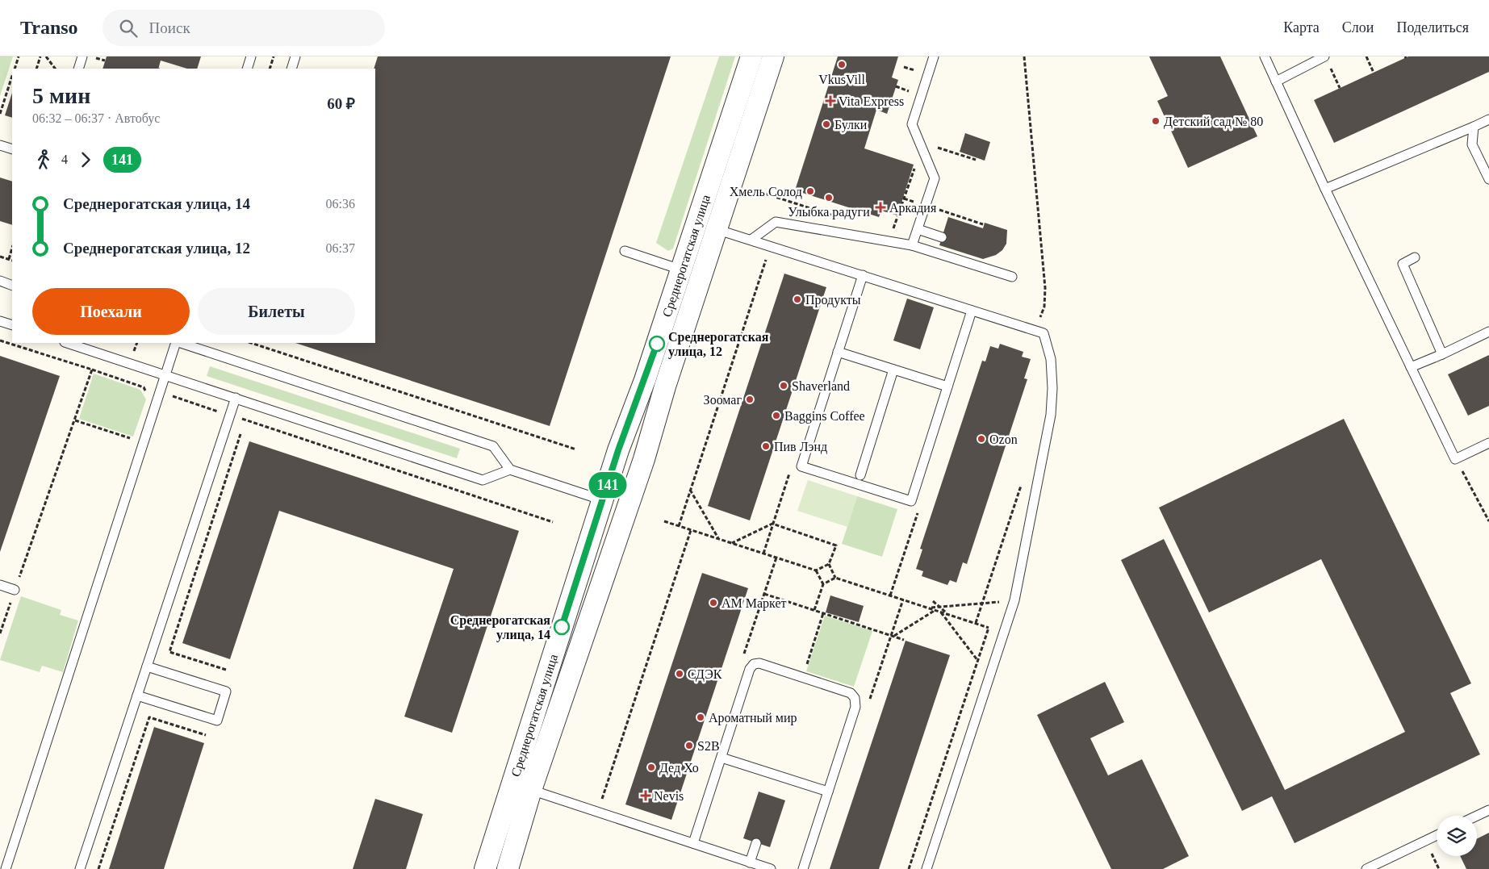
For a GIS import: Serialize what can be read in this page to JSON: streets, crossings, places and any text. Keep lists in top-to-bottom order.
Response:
{
  "streets": {
    "street": ["Среднерогатская улица"]
  },
  "places": {
    "other": [
      "VkusVill",
      "Детский сад № 80",
      "Булки",
      "Хмель Солод",
      "Улыбка радуги",
      "Продукты",
      "Среднерогатская улица, 12",
      "Shaverland",
      "Зоомаг",
      "Baggins Coffee",
      "Ozon",
      "Пив Лэнд",
      "АМ Маркет",
      "Среднерогатская улица, 14",
      "СДЭК",
      "Ароматный мир",
      "S2B",
      "Дед Хо"
    ],
    "health": ["Vita Express", "Аркадия", "Nevis"]
  },
  "lines": ["bus line 141"],
  "page": {
    "header": "Transo",
    "search": "Поиск",
    "nav": ["Карта", "Слои", "Поделиться"],
    "on_map": "141",
    "heading": ["5 мин", "06:32 – 06:37 · Автобус", "60 ₽"],
    "legs": ["4", "141"],
    "list": [
      {
        "name": "Среднерогатская улица, 14",
        "value": "06:36"
      },
      {
        "name": "Среднерогатская улица, 12",
        "value": "06:37"
      }
    ],
    "buttons": ["Поехали", "Билеты"]
  }
}
